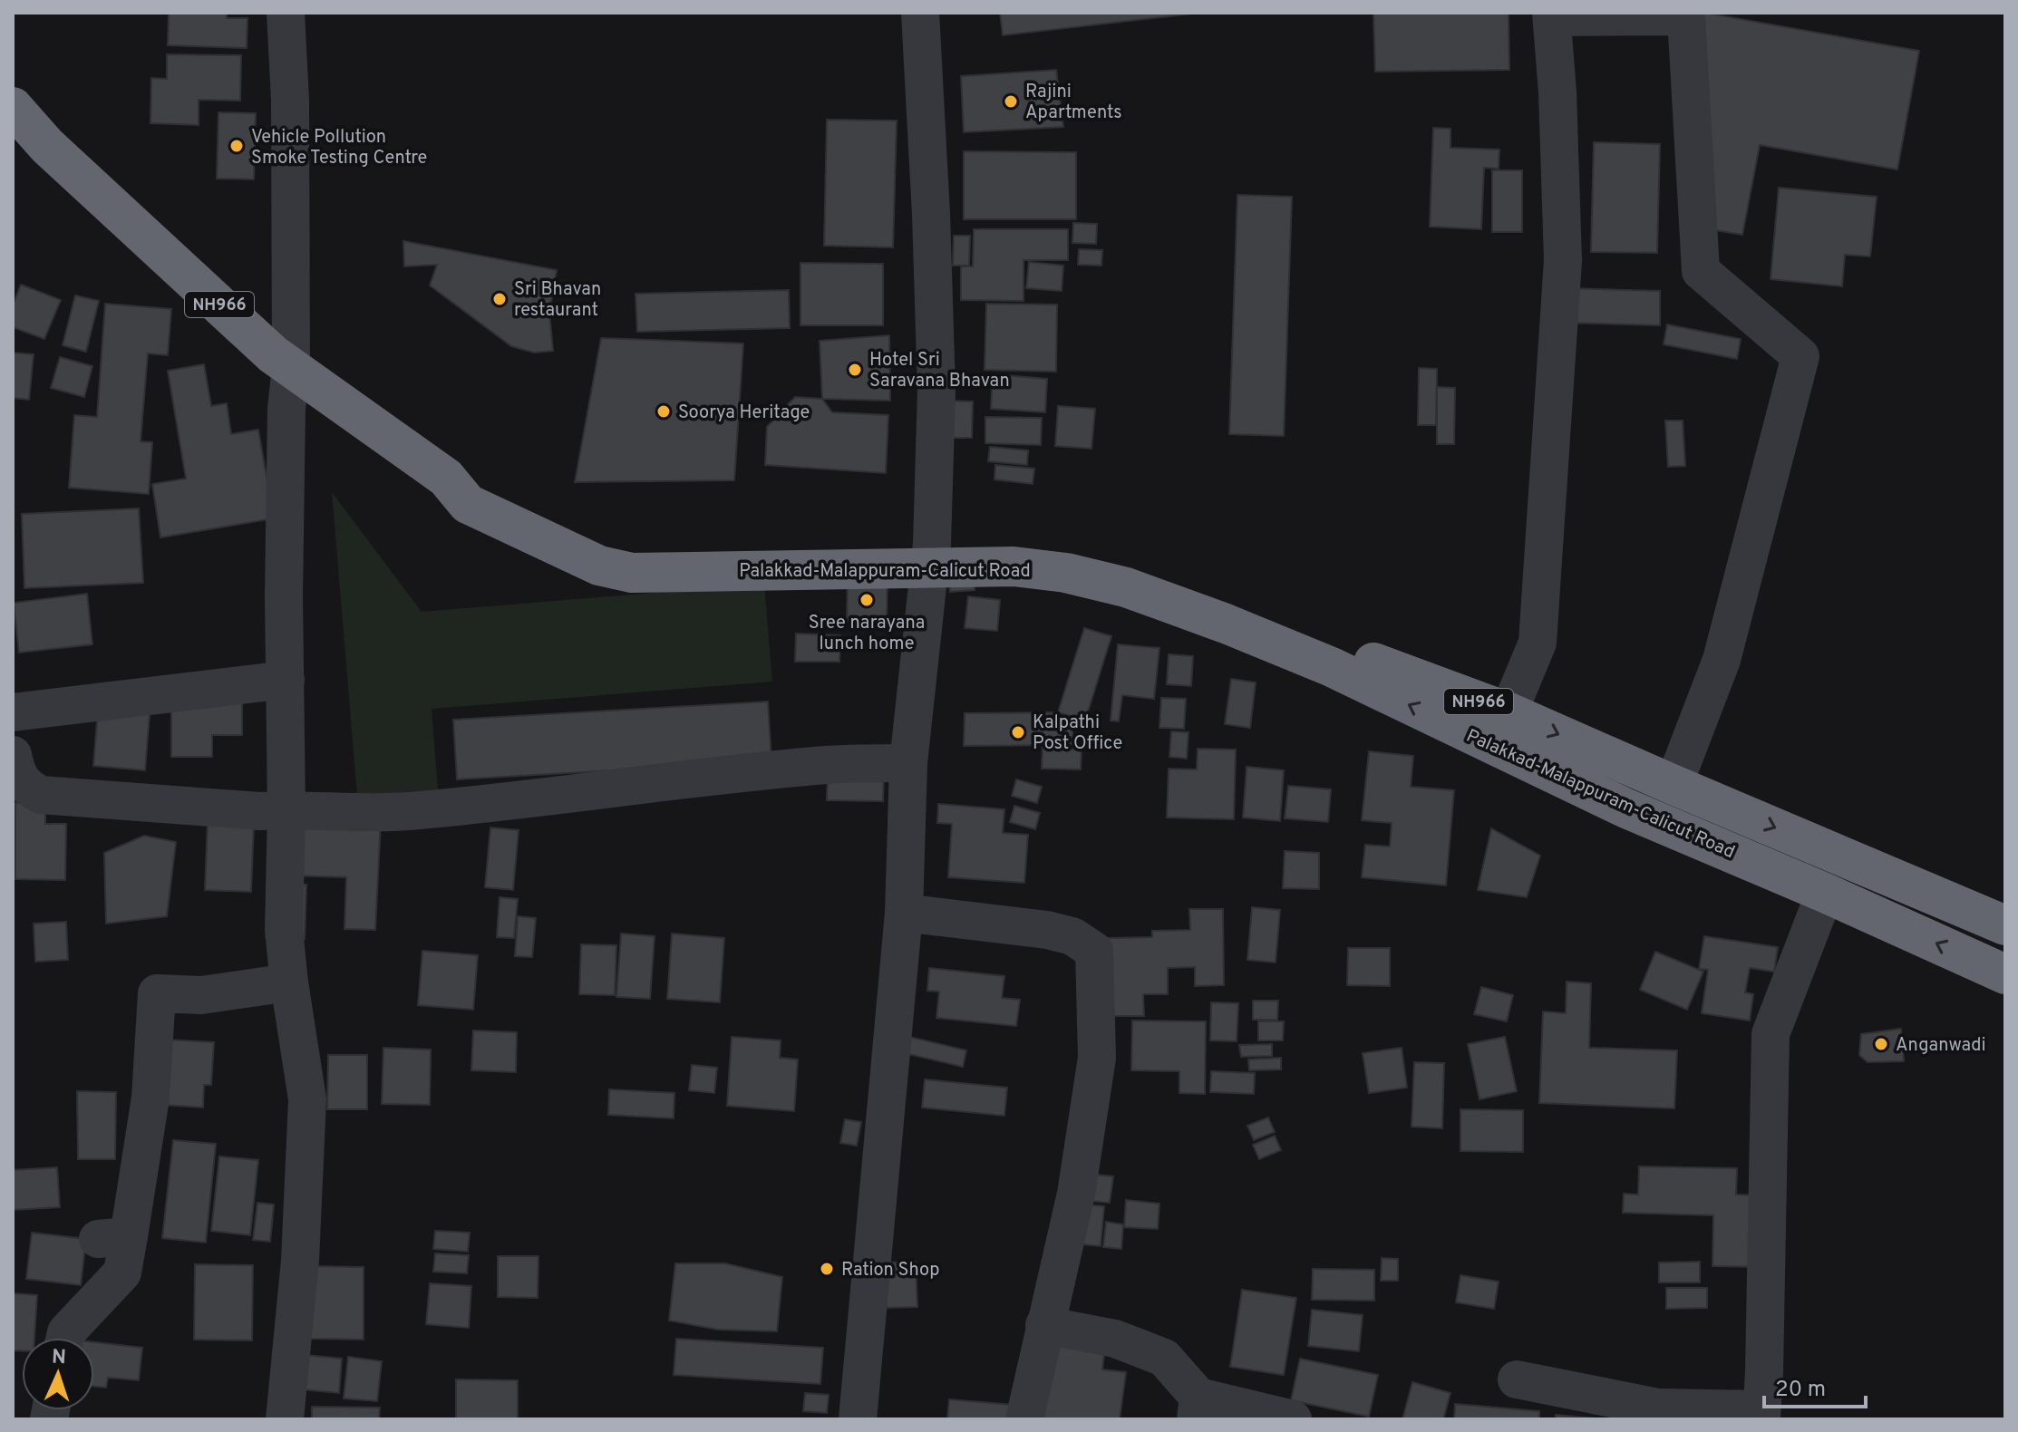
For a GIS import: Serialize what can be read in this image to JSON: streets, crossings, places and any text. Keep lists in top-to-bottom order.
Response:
{
  "streets": {
    "highway": ["NH966", "Palakkad-Malappuram-Calicut Road"]
  },
  "places": [
    "Rajini Apartments",
    "Vehicle Pollution Smoke Testing Centre",
    "Sri Bhavan restaurant",
    "Hotel Sri Saravana Bhavan",
    "Soorya Heritage",
    "Sree narayana lunch home",
    "Kalpathi Post Office",
    "Anganwadi",
    "Ration Shop"
  ],
  "scale_bar": "20 m",
  "north": "top"
}
